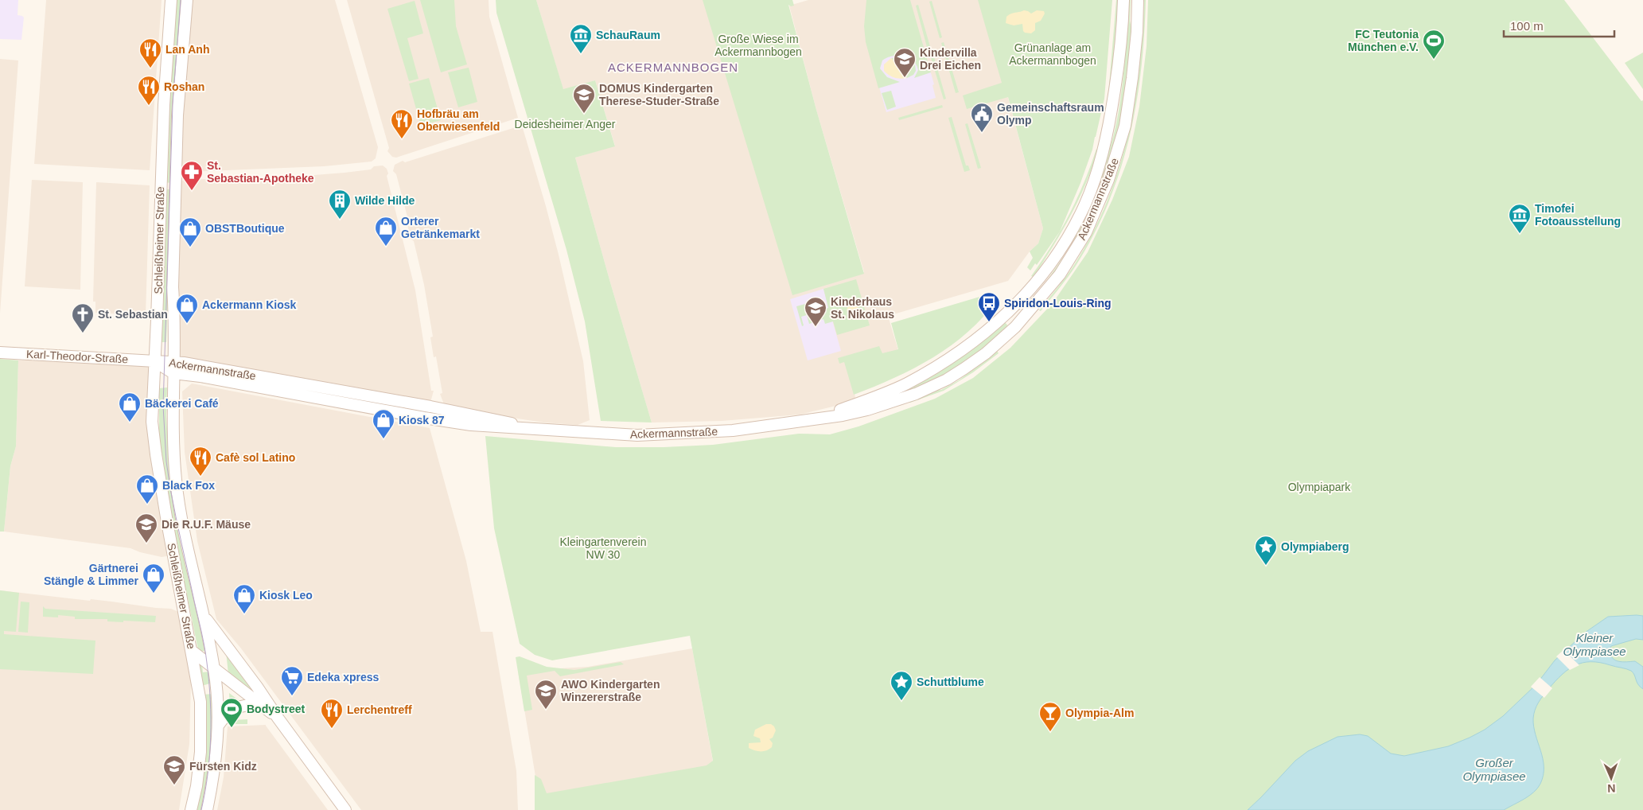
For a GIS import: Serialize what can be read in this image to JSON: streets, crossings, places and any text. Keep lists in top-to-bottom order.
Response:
{
  "streets": {
    "main road": ["Ackermannstraße", "Schleißheimer Straße", "Karl-Theodor-Straße"]
  },
  "crossings": [
    ["Ackermannstraße", "Schleißheimer Straße"],
    ["Ackermannstraße", "Karl-Theodor-Straße"],
    ["Schleißheimer Straße", "Karl-Theodor-Straße"]
  ],
  "districts": ["ACKERMANNBOGEN"],
  "water": ["Kleiner Olympiasee", "Großer Olympiasee"],
  "parks": [
    "Große Wiese im Ackermannbogen",
    "Grünanlage am Ackermannbogen",
    "Deidesheimer Anger",
    "Olympiapark",
    "Kleingartenverein NW 30"
  ],
  "places": {
    "museum": ["SchauRaum", "Timofei Fotoausstellung"],
    "sports": ["FC Teutonia München e.V.", "Bodystreet"],
    "restaurant": [
      "Lan Anh",
      "Roshan",
      "Hofbräu am Oberwiesenfeld",
      "Cafè sol Latino",
      "Lerchentreff"
    ],
    "school or university": [
      "Kindervilla Drei Eichen",
      "DOMUS Kindergarten Therese-Studer-Straße",
      "Kinderhaus St. Nikolaus",
      "Die R.U.F. Mäuse",
      "AWO Kindergarten Winzererstraße",
      "Fürsten Kidz"
    ],
    "public building": ["Gemeinschaftsraum Olymp"],
    "pharmacy": ["St. Sebastian-Apotheke"],
    "building": ["Wilde Hilde"],
    "shop": [
      "Orterer Getränkemarkt",
      "OBSTBoutique",
      "Ackermann Kiosk",
      "Bäckerei Café",
      "Kiosk 87",
      "Black Fox",
      "Gärtnerei Stängle & Limmer",
      "Kiosk Leo"
    ],
    "bus stop": ["Spiridon-Louis-Ring"],
    "church": ["St. Sebastian"],
    "place": ["Olympiaberg", "Schuttblume"],
    "supermarket": ["Edeka xpress"],
    "bar": ["Olympia-Alm"]
  },
  "scale_bar": "100 m",
  "north": "bottom"
}
